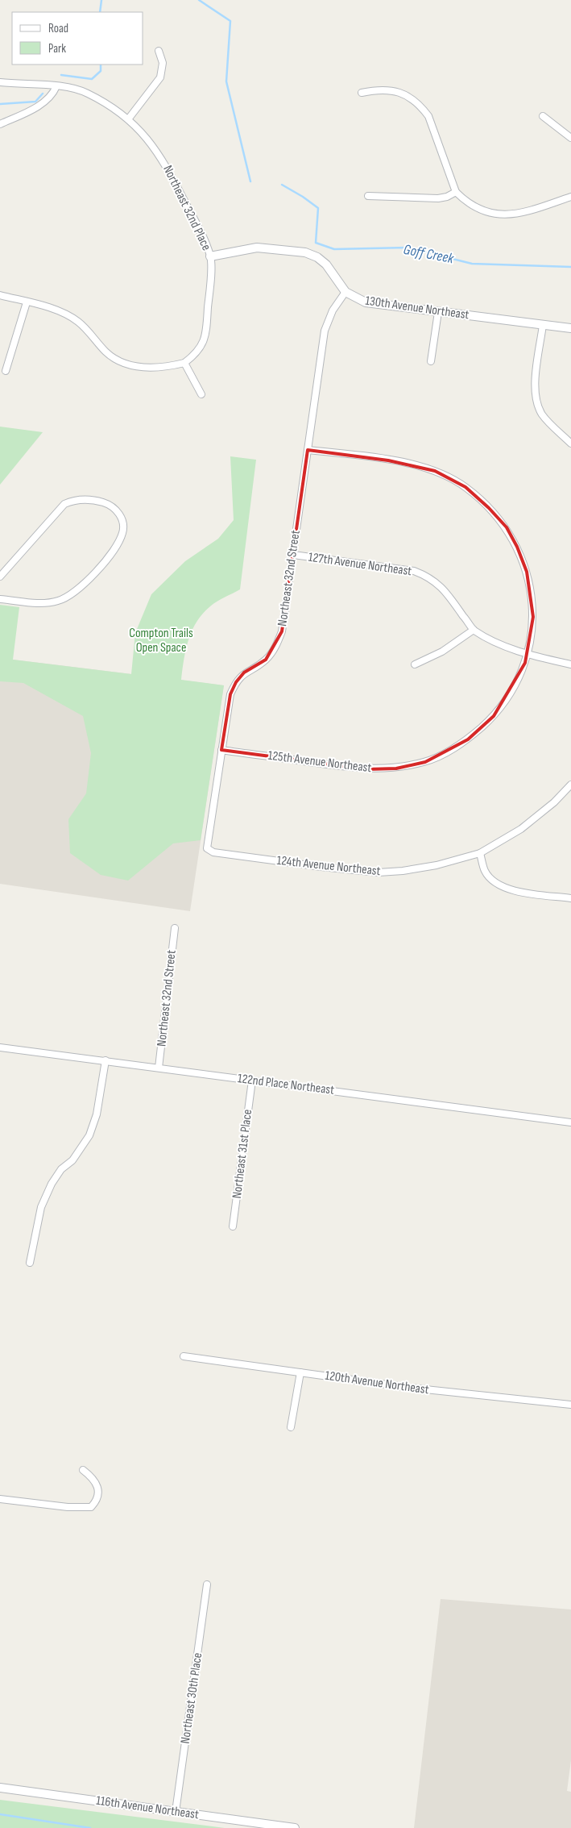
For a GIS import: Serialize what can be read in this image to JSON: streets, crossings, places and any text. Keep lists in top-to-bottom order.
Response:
{
  "streets": {
    "street": [
      "Northeast 32nd Place",
      "130th Avenue Northeast",
      "127th Avenue Northeast",
      "Northeast 32nd Street",
      "125th Avenue Northeast",
      "124th Avenue Northeast",
      "122nd Place Northeast",
      "Northeast 31st Place",
      "120th Avenue Northeast",
      "Northeast 30th Place",
      "116th Avenue Northeast"
    ]
  },
  "crossings": [
    ["Northeast 32nd Place", "130th Avenue Northeast"],
    ["130th Avenue Northeast", "Northeast 32nd Street"],
    ["127th Avenue Northeast", "Northeast 32nd Street"],
    ["Northeast 32nd Street", "125th Avenue Northeast"],
    ["Northeast 32nd Street", "124th Avenue Northeast"],
    ["Northeast 32nd Street", "122nd Place Northeast"],
    ["122nd Place Northeast", "Northeast 31st Place"],
    ["Northeast 30th Place", "116th Avenue Northeast"]
  ],
  "water": ["Goff Creek"],
  "parks": ["Compton Trails Open Space"],
  "legend": ["Road", "Park"]
}
